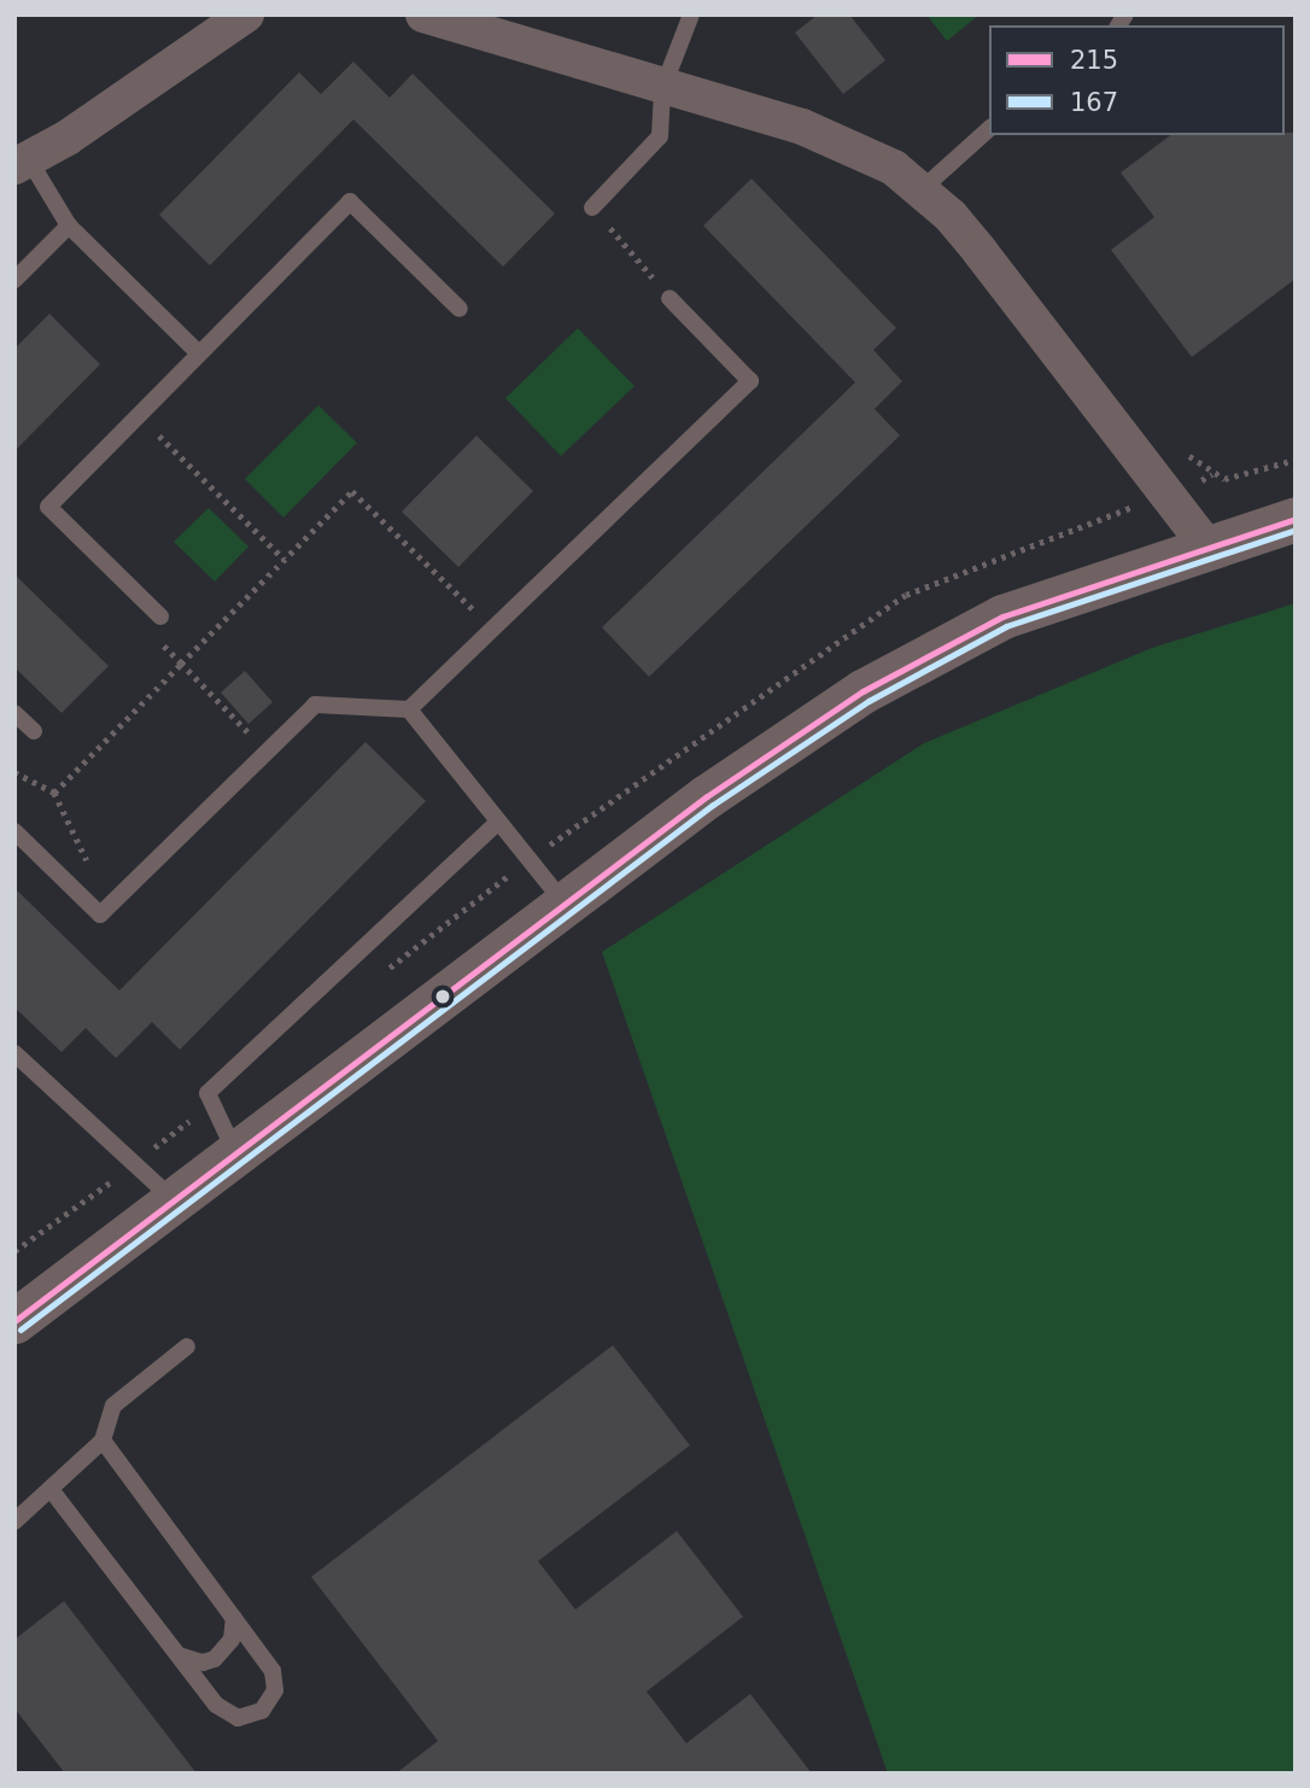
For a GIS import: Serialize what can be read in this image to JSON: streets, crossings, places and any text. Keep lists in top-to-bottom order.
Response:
{
  "lines": ["transit line 215", "transit line 167"],
  "legend": ["215", "167"]
}
